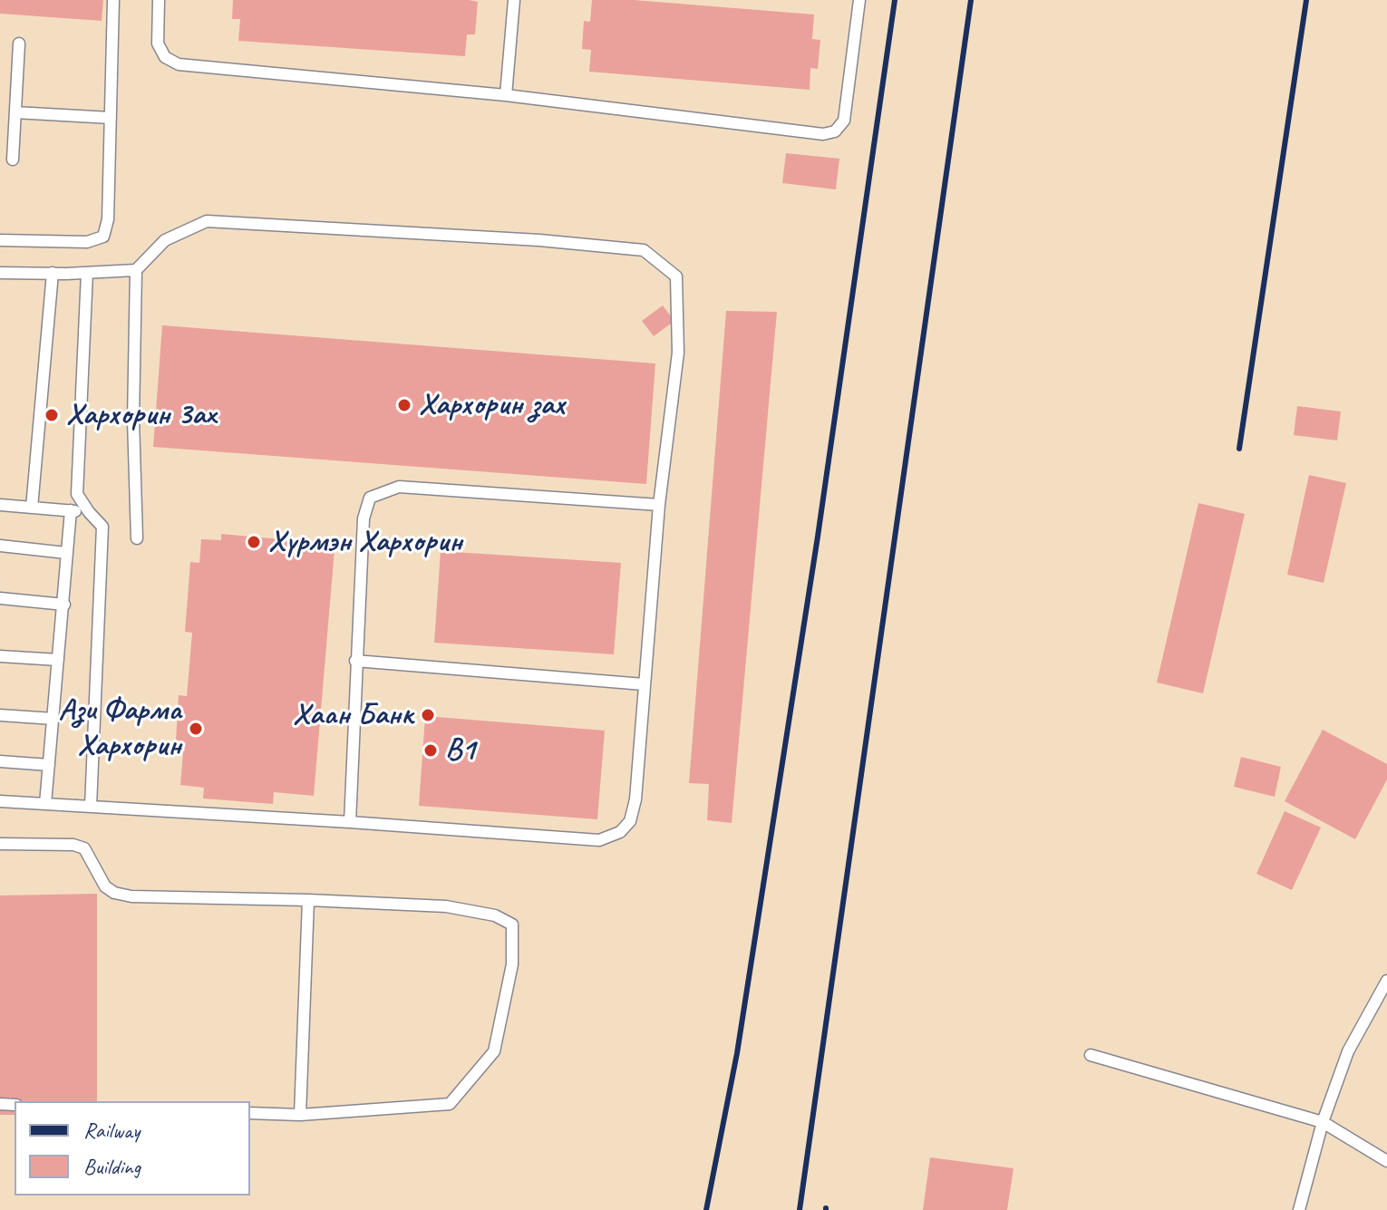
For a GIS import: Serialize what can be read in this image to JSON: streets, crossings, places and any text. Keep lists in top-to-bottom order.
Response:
{
  "places": [
    "Хархорин зах",
    "Хархорин 3ах",
    "Хүрмэн Хархорин",
    "Хаан Банк",
    "Ази Фарма Хархорин",
    "B1"
  ],
  "legend": ["Railway", "Building"]
}
